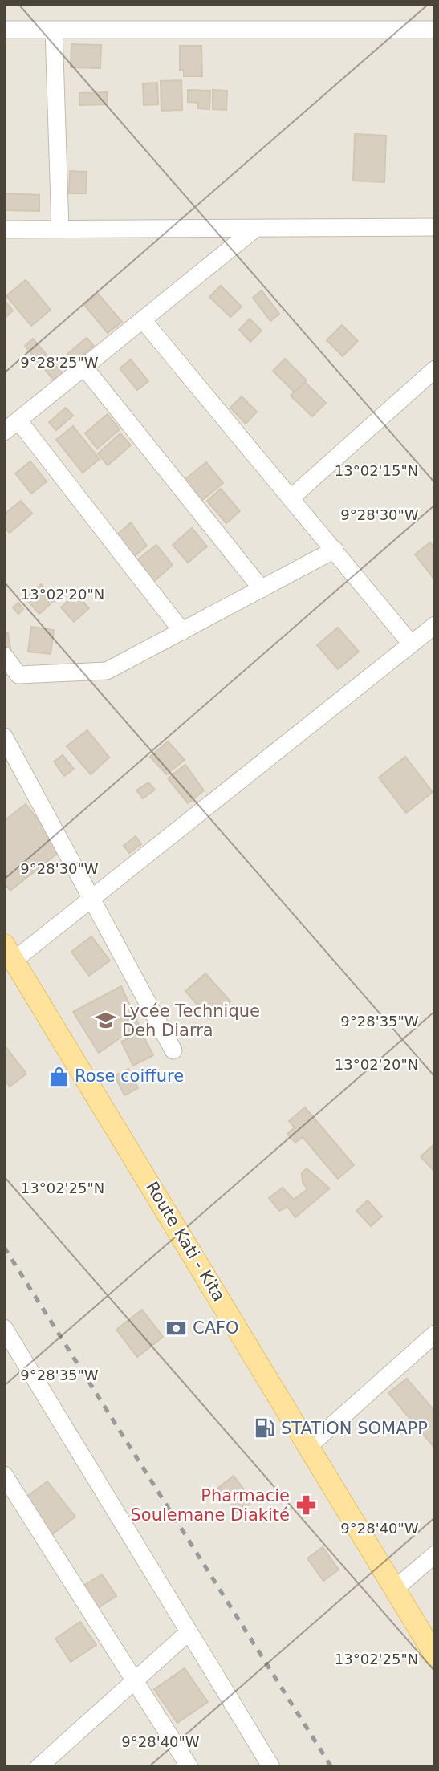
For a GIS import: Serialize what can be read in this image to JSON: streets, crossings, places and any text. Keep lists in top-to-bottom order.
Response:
{
  "streets": {
    "main road": ["Route Kati - Kita"]
  },
  "places": {
    "school or university": ["Lycée Technique Deh Diarra"],
    "shop": ["Rose coiffure"],
    "bank": ["CAFO"],
    "fuel station": ["STATION SOMAPP"],
    "pharmacy": ["Pharmacie Soulemane Diakité"]
  },
  "coordinates": [
    "9°28'25\"W",
    "13°02'15\"N",
    "9°28'30\"W",
    "13°02'20\"N",
    "9°28'35\"W",
    "13°02'25\"N",
    "9°28'40\"W"
  ]
}
